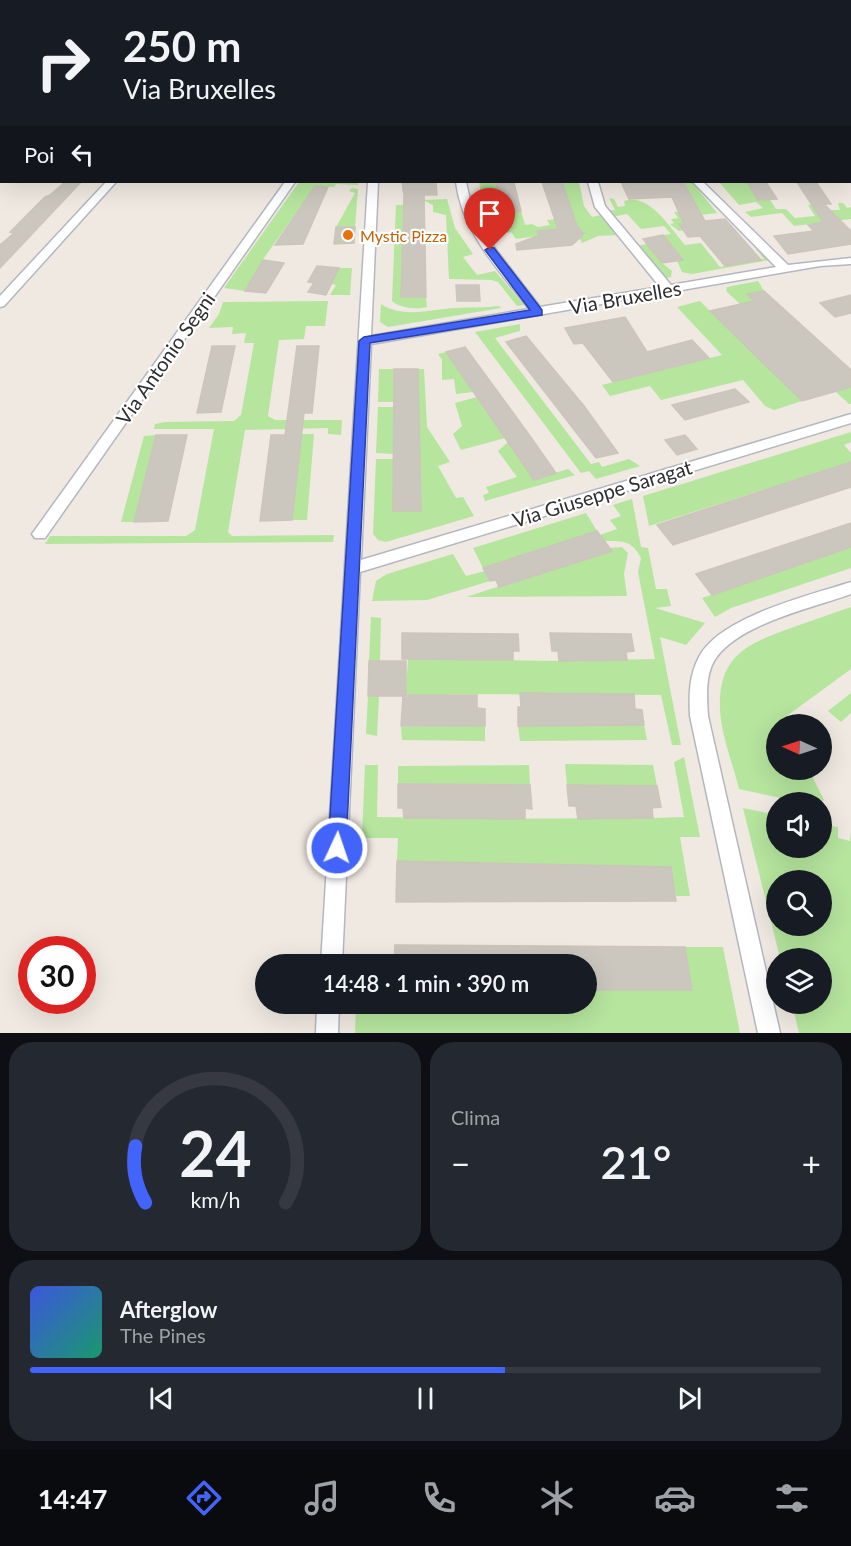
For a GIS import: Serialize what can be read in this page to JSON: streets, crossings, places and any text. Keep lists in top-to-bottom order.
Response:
{
  "streets": {
    "street": ["Via Bruxelles", "Via Antonio Segni", "Via Giuseppe Saragat"]
  },
  "places": ["Mystic Pizza"],
  "north": "left",
  "page": {
    "turn": ["250 m", "Via Bruxelles"],
    "then": "Poi",
    "limit": "30",
    "trip": "14:48 · 1 min · 390 m",
    "tile": "Clima",
    "heat": ["−", "21°", "+"],
    "song": ["Afterglow", "The Pines"],
    "tabs": "14:47",
    "gauge": ["24", "km/h"]
  }
}
